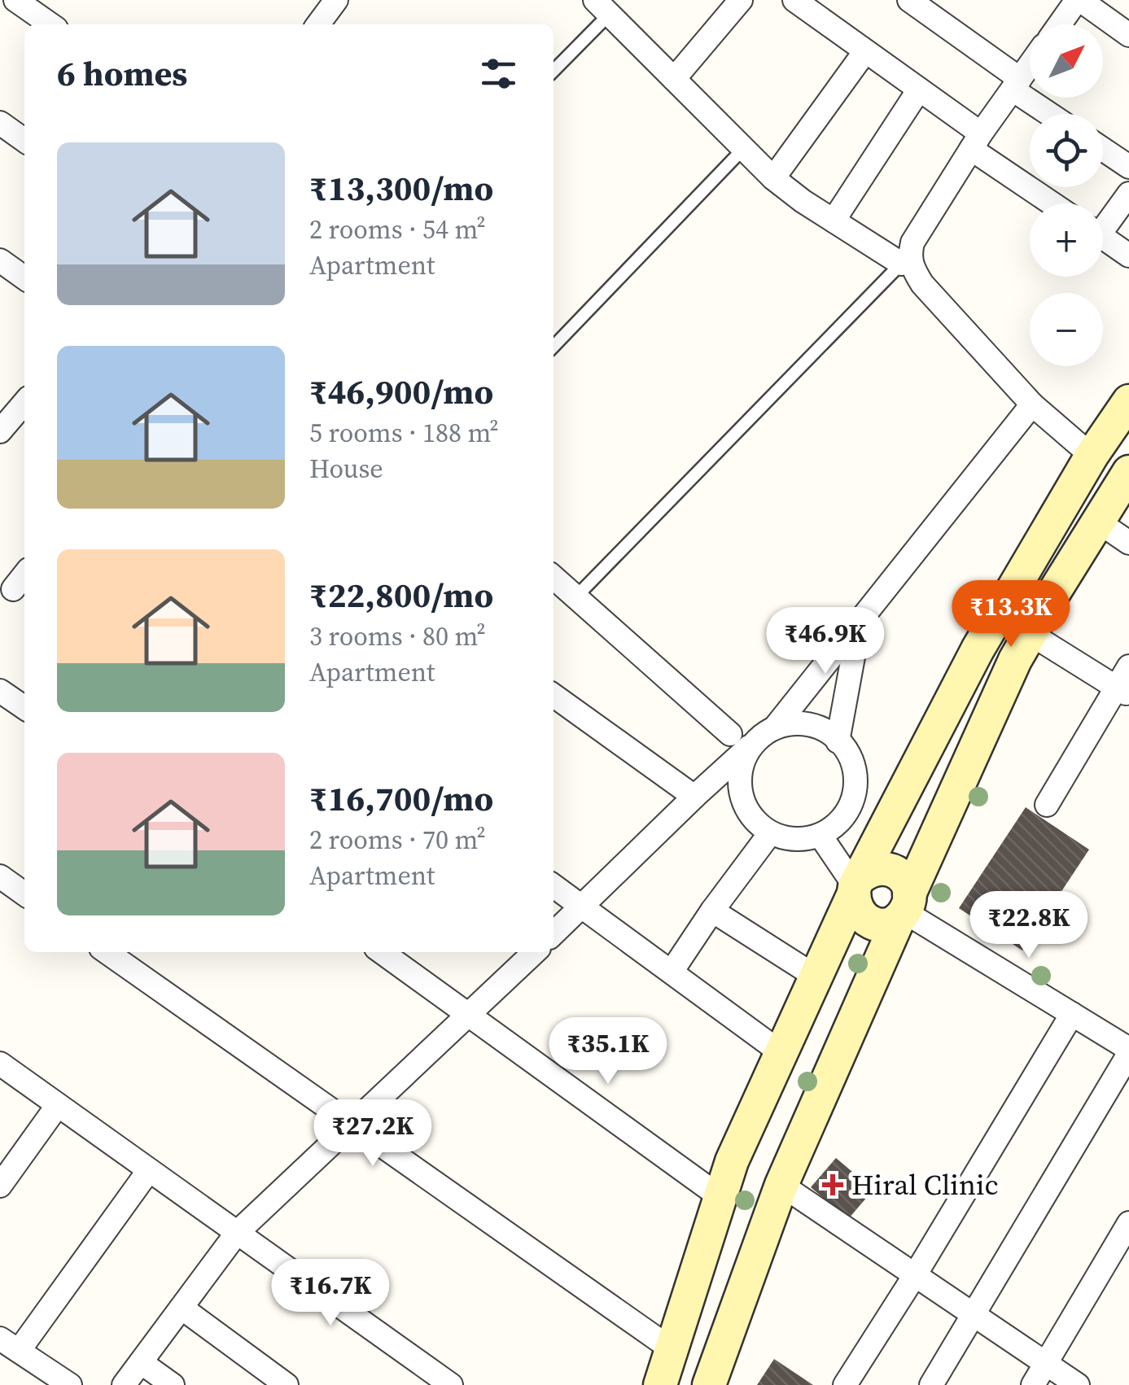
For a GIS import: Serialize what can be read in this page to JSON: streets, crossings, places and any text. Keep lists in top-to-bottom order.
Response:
{
  "places": {
    "health": ["Hiral Clinic"]
  },
  "north": "top right",
  "page": {
    "map_buttons": ["+", "−"],
    "heading": "6 homes",
    "list": [
      {
        "name": "₹13,300/mo",
        "note": "2 rooms · 54 m² · Apartment"
      },
      {
        "name": "₹46,900/mo",
        "note": "5 rooms · 188 m² · House"
      },
      {
        "name": "₹22,800/mo",
        "note": "3 rooms · 80 m² · Apartment"
      },
      {
        "name": "₹16,700/mo",
        "note": "2 rooms · 70 m² · Apartment"
      }
    ],
    "price": [
      "₹13.3K",
      "₹46.9K",
      "₹22.8K",
      "₹35.1K",
      "₹27.2K",
      "₹16.7K"
    ]
  }
}
